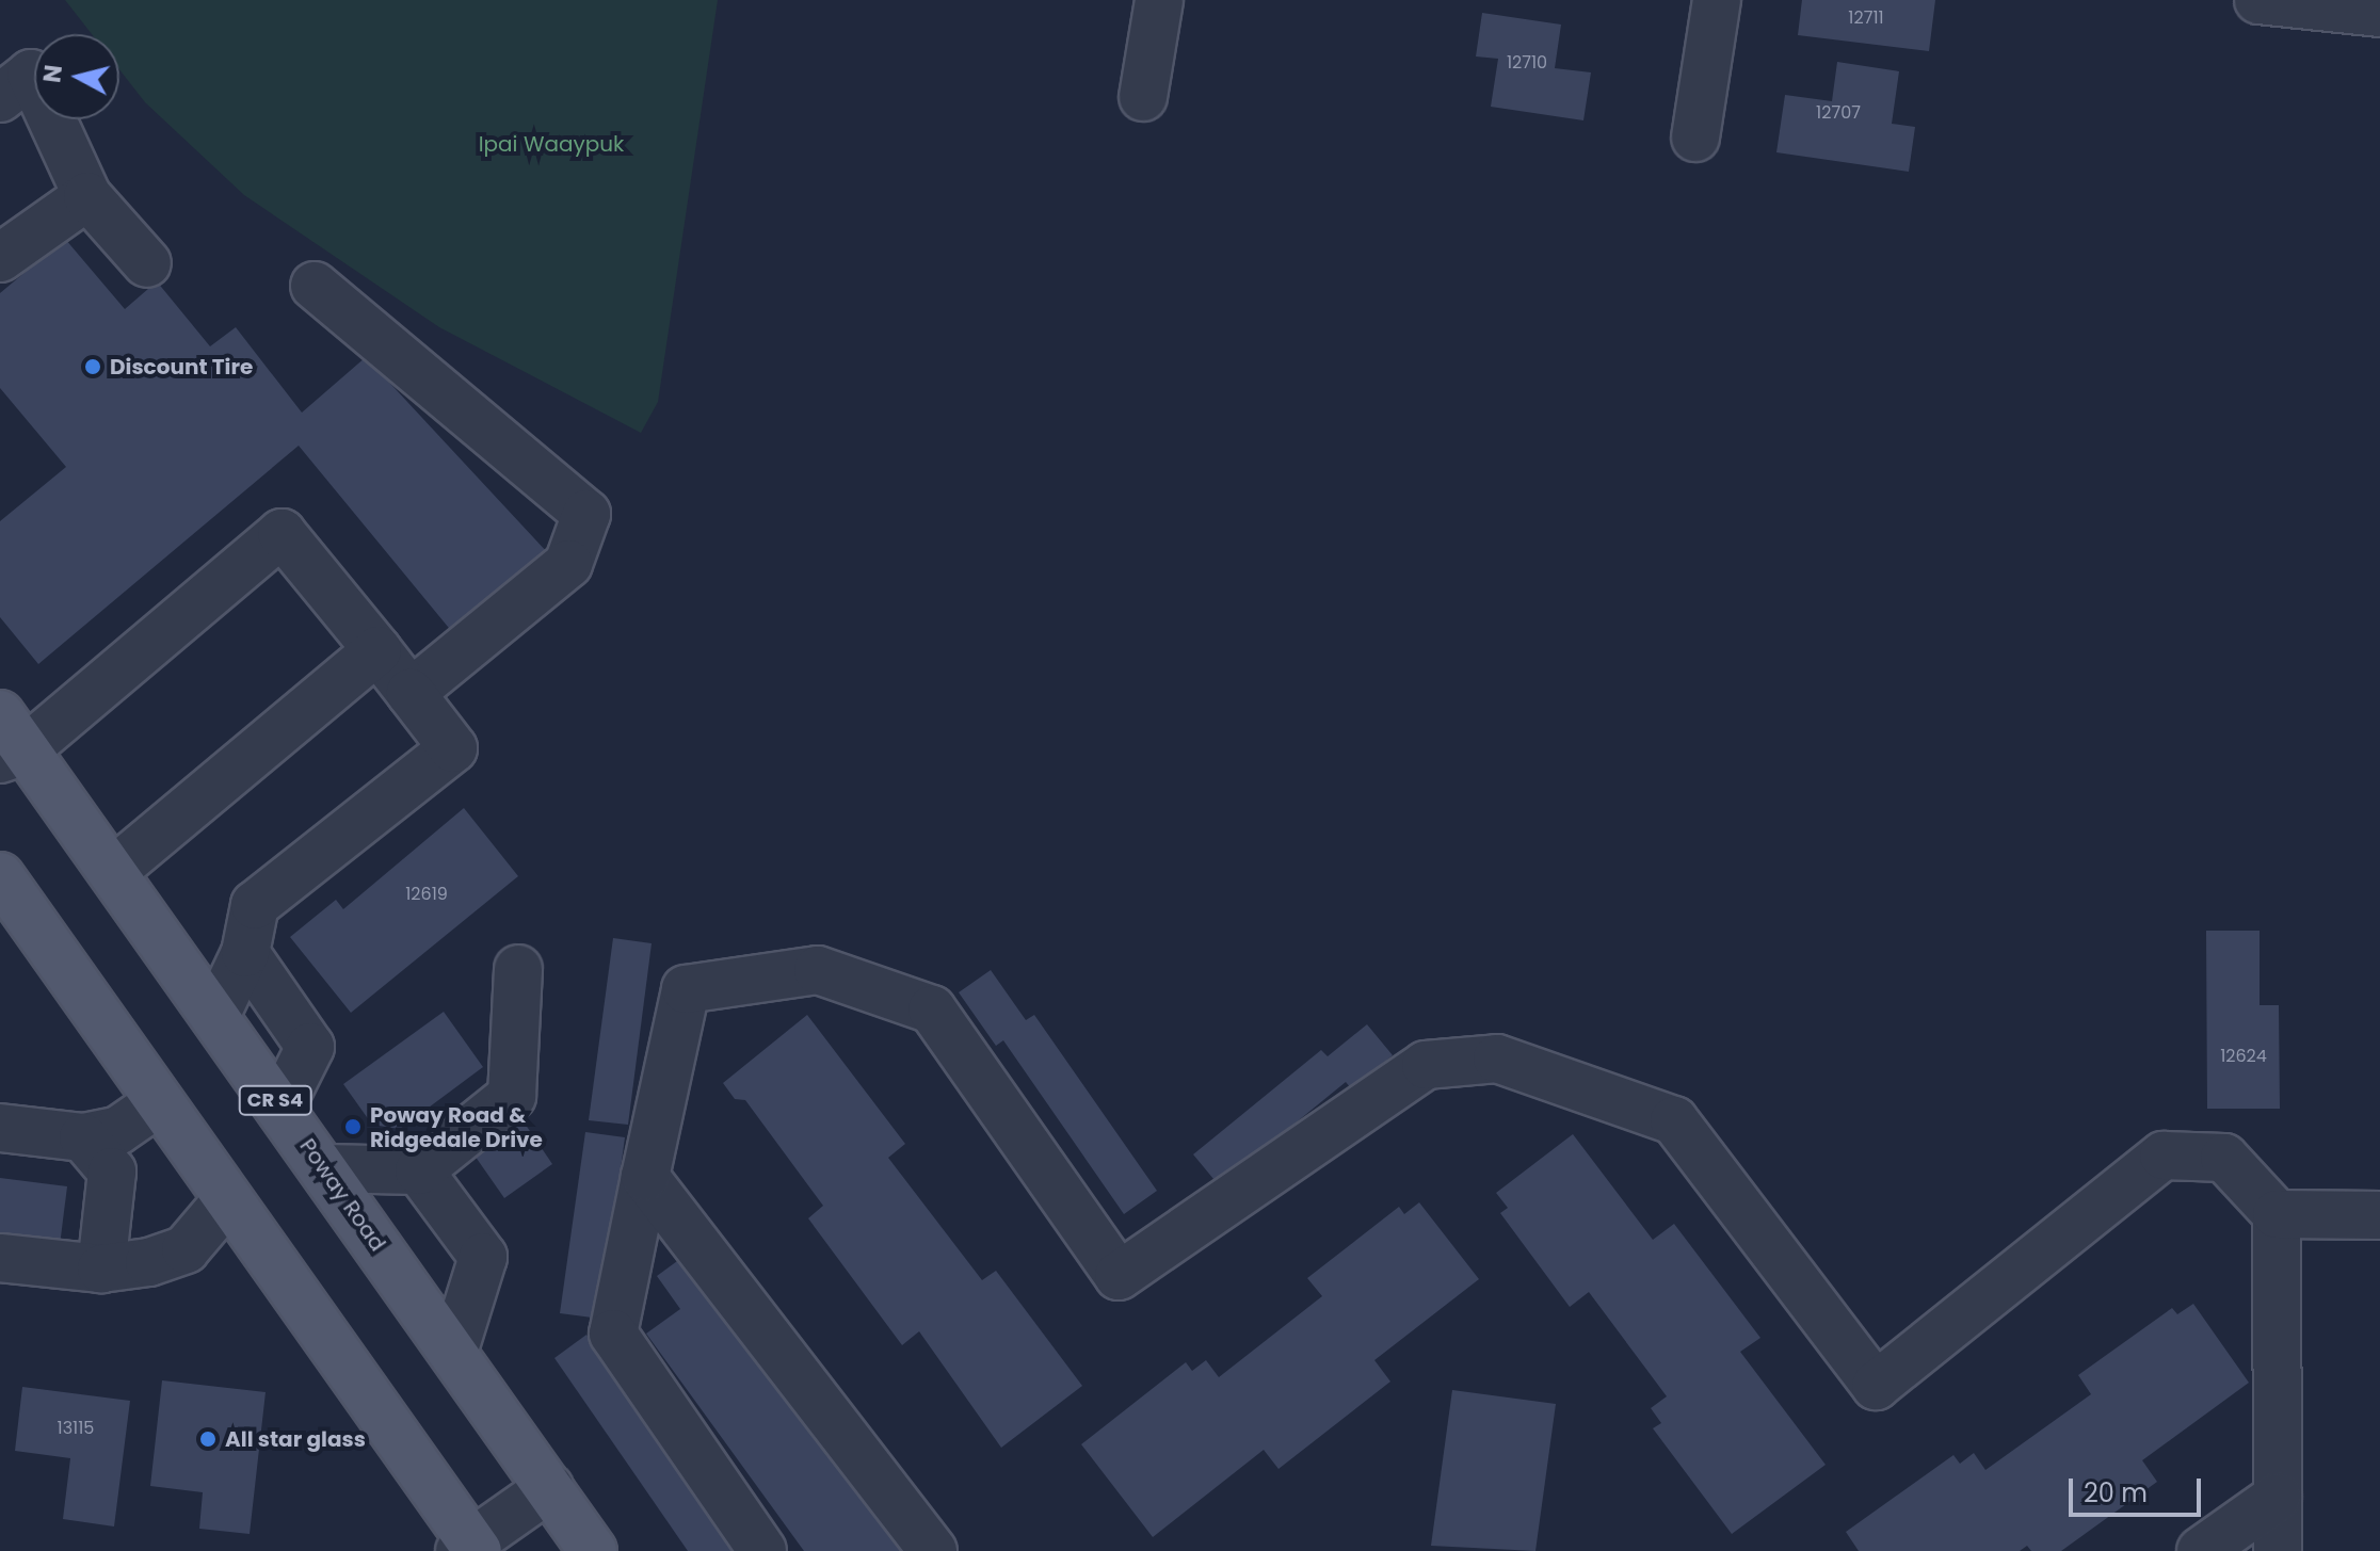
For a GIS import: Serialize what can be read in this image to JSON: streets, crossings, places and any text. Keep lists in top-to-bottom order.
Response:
{
  "streets": {
    "main road": ["CR S4", "Poway Road"]
  },
  "parks": ["Ipai Waaypuk"],
  "places": ["Discount Tire", "Poway Road & Ridgedale Drive", "All star glass"],
  "house_numbers": [
    "12711",
    "12710",
    "12707",
    "12619",
    "12624",
    "13115"
  ],
  "scale_bar": "20 m",
  "north": "left"
}
